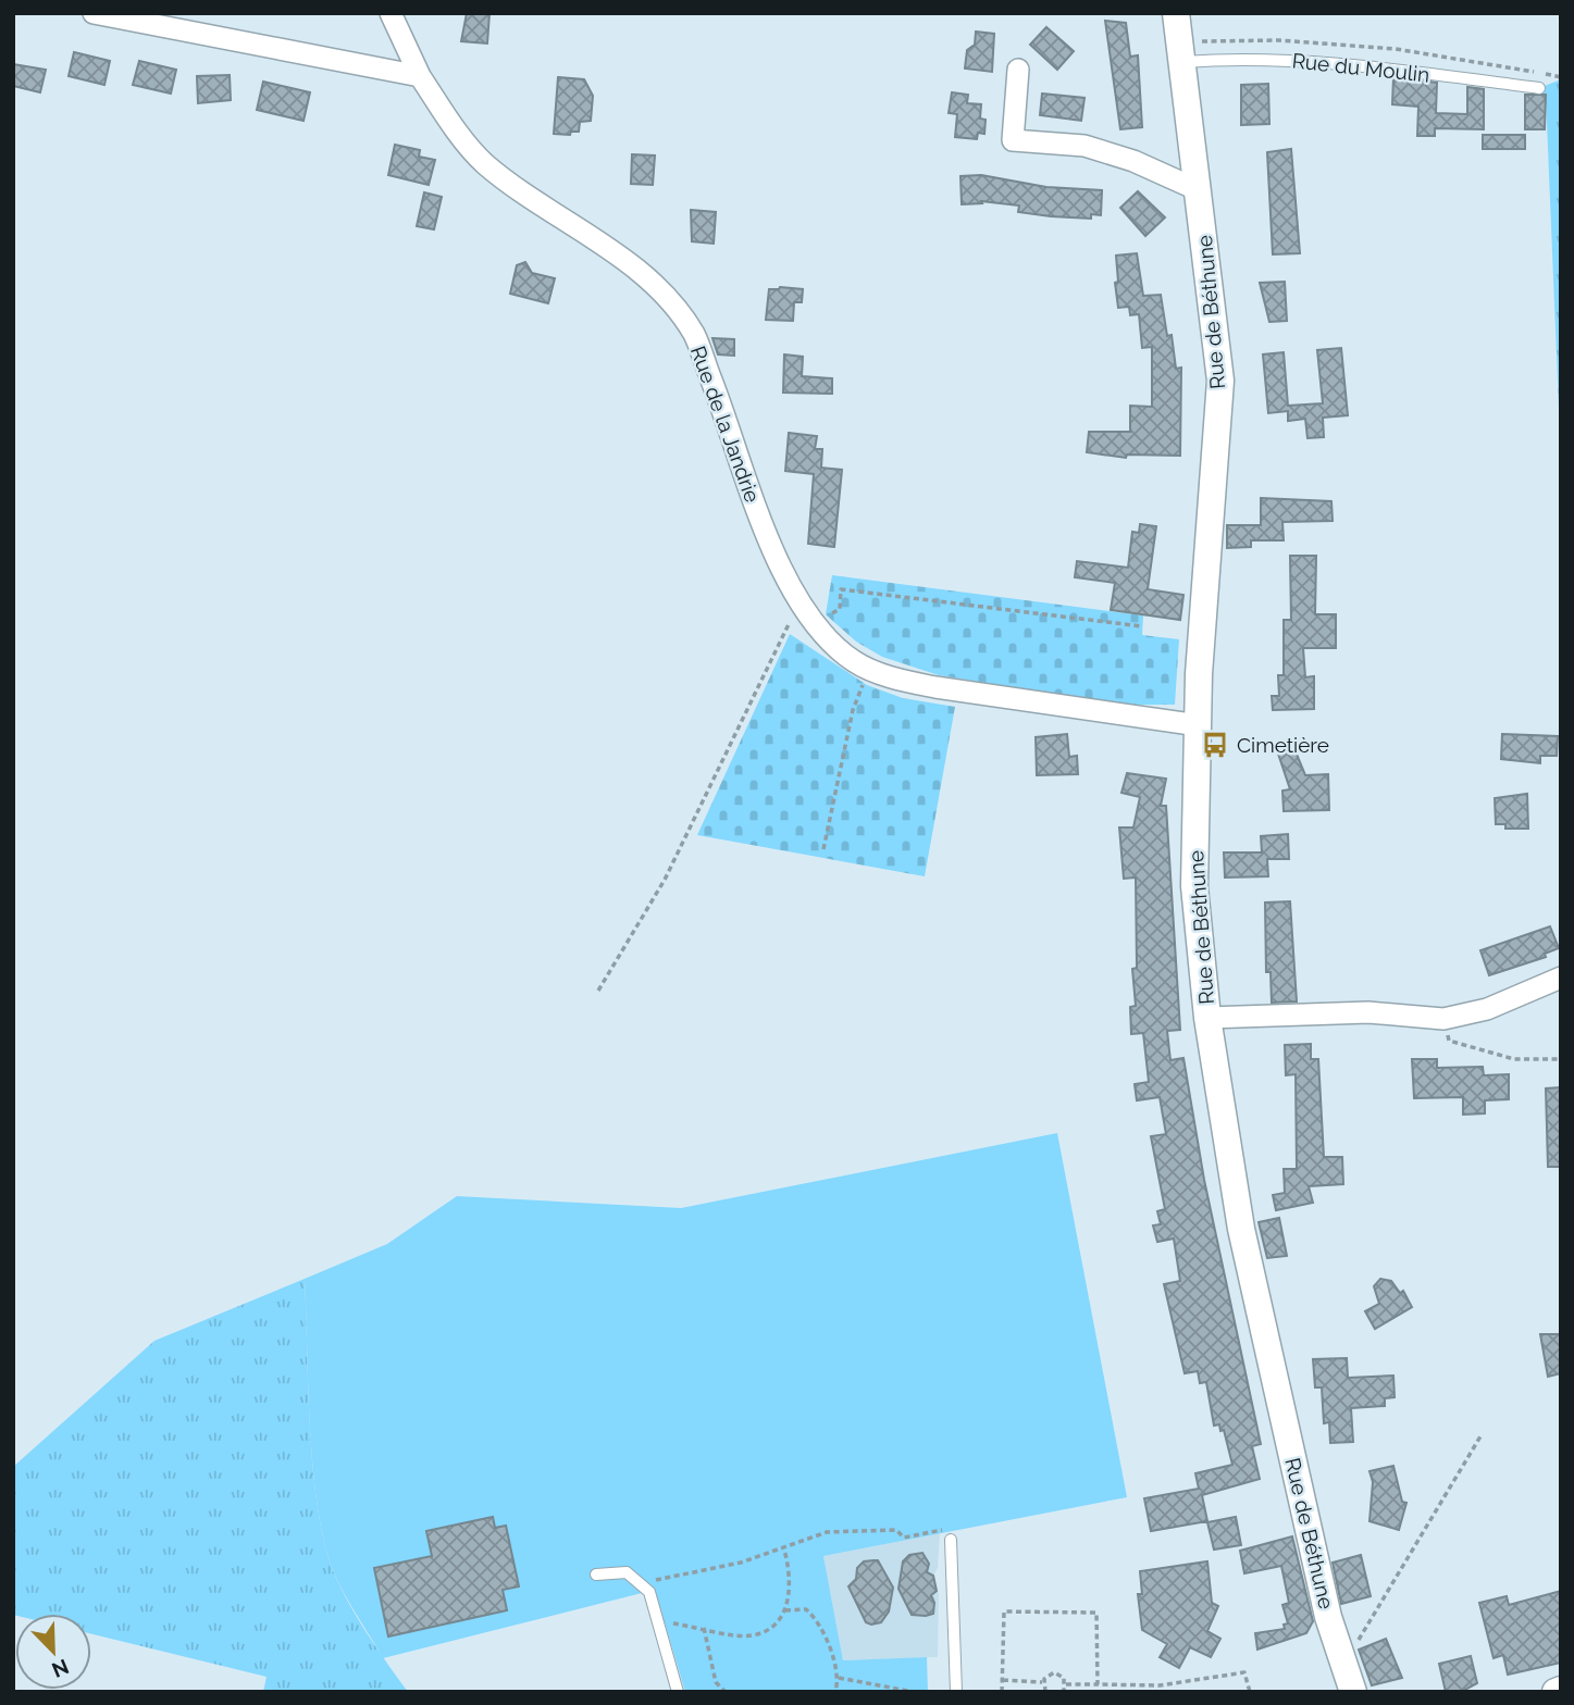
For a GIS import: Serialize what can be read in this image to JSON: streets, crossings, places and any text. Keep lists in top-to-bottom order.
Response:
{
  "streets": {
    "street": ["Rue de Béthune", "Rue de la Jandrie"],
    "lane": ["Rue du Moulin"]
  },
  "crossings": [
    ["Rue du Moulin", "Rue de Béthune"],
    ["Rue de Béthune", "Rue de la Jandrie"]
  ],
  "places": {
    "bus stop": ["Cimetière"]
  },
  "north": "bottom right"
}
